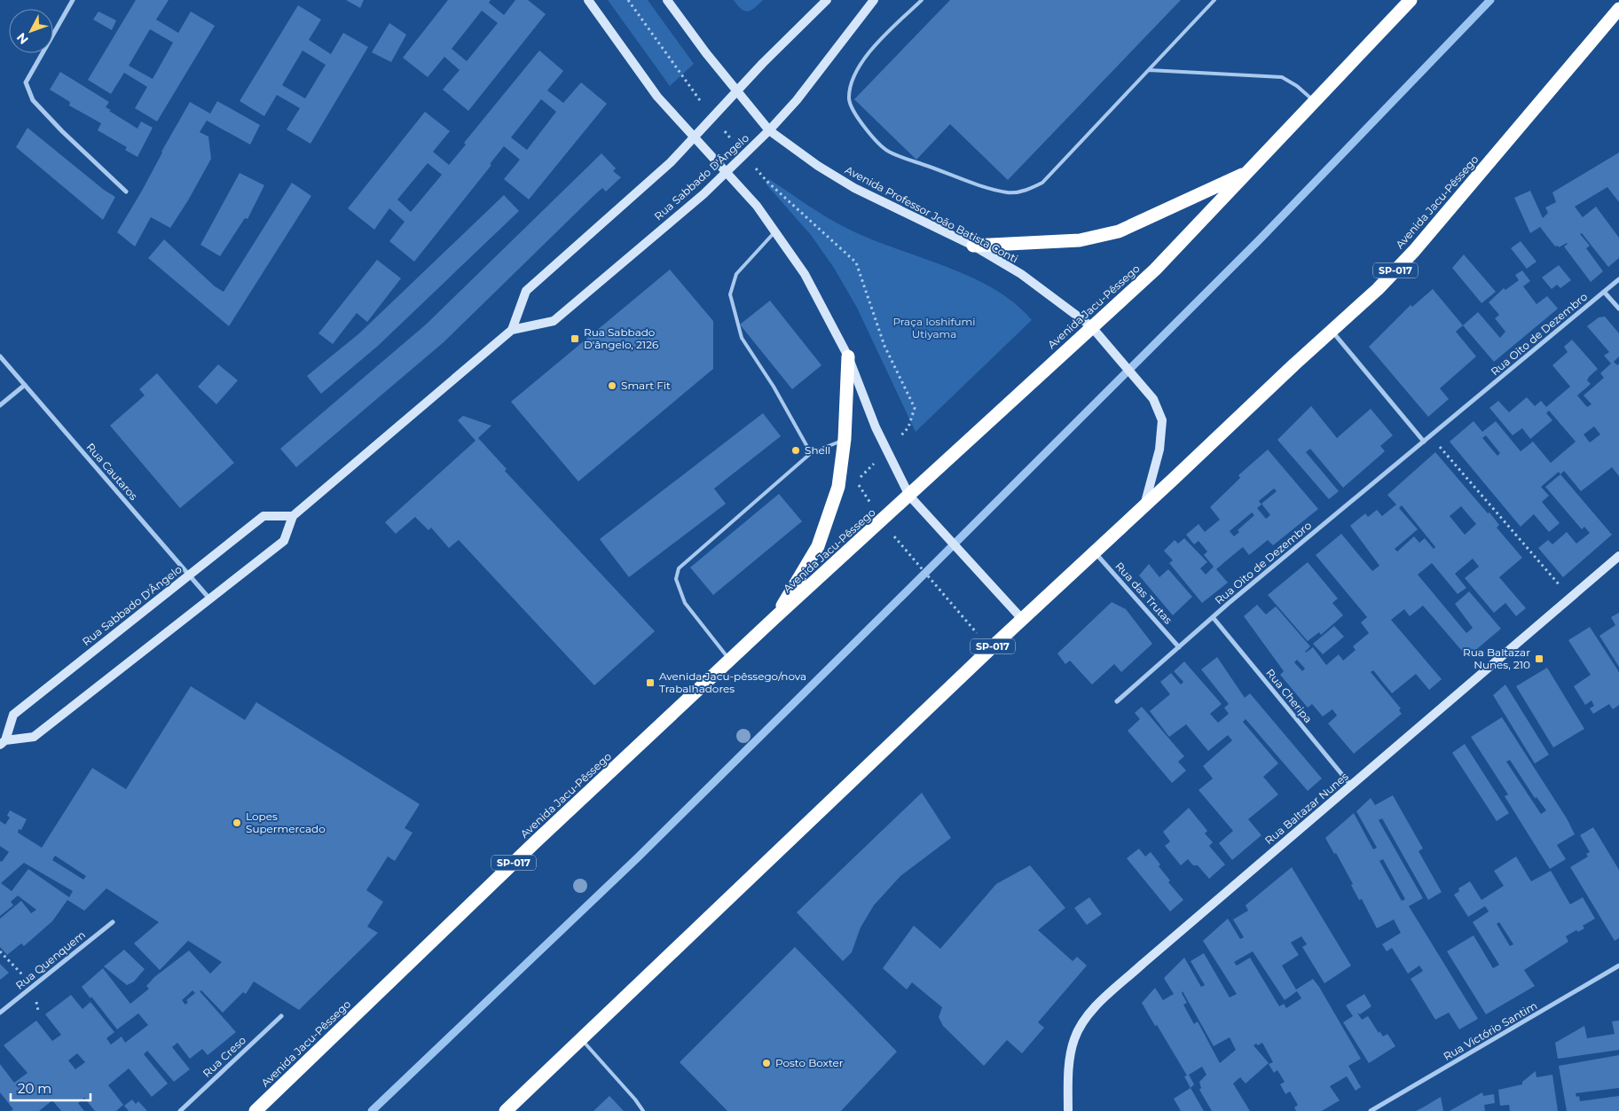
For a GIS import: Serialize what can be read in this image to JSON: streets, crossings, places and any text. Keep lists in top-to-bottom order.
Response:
{
  "streets": {
    "highway": ["Avenida Jacu-Pêssego", "SP-017"],
    "street": [
      "Rua Sabbado D'Ângelo",
      "Avenida Professor João Batista Conti",
      "Rua Oito de Dezembro",
      "Rua Cautaros",
      "Rua das Trutas",
      "Rua Cheripa",
      "Rua Baltazar Nunes",
      "Rua Quenquem",
      "Rua Victório Santim",
      "Rua Creso"
    ]
  },
  "crossings": [
    ["Rua Sabbado D'Ângelo", "Avenida Professor João Batista Conti"],
    ["Rua Sabbado D'Ângelo", "Rua Cautaros"],
    ["Avenida Jacu-Pêssego", "Avenida Professor João Batista Conti"],
    ["Avenida Jacu-Pêssego", "Rua das Trutas"],
    ["Rua Oito de Dezembro", "Rua das Trutas"],
    ["Rua Oito de Dezembro", "Rua Cheripa"],
    ["Rua Cheripa", "Rua Baltazar Nunes"]
  ],
  "parks": ["Praça Ioshifumi Utiyama"],
  "places": {
    "transit": ["Rua Sabbado D'ângelo, 2126", "Rua Baltazar Nunes, 210", "Avenida Jacu-pêssego/nova Trabalhadores"],
    "other": [
      "Smart Fit",
      "Shell",
      "Lopes Supermercado",
      "Posto Boxter"
    ]
  },
  "scale_bar": "20 m",
  "north": "bottom left"
}
